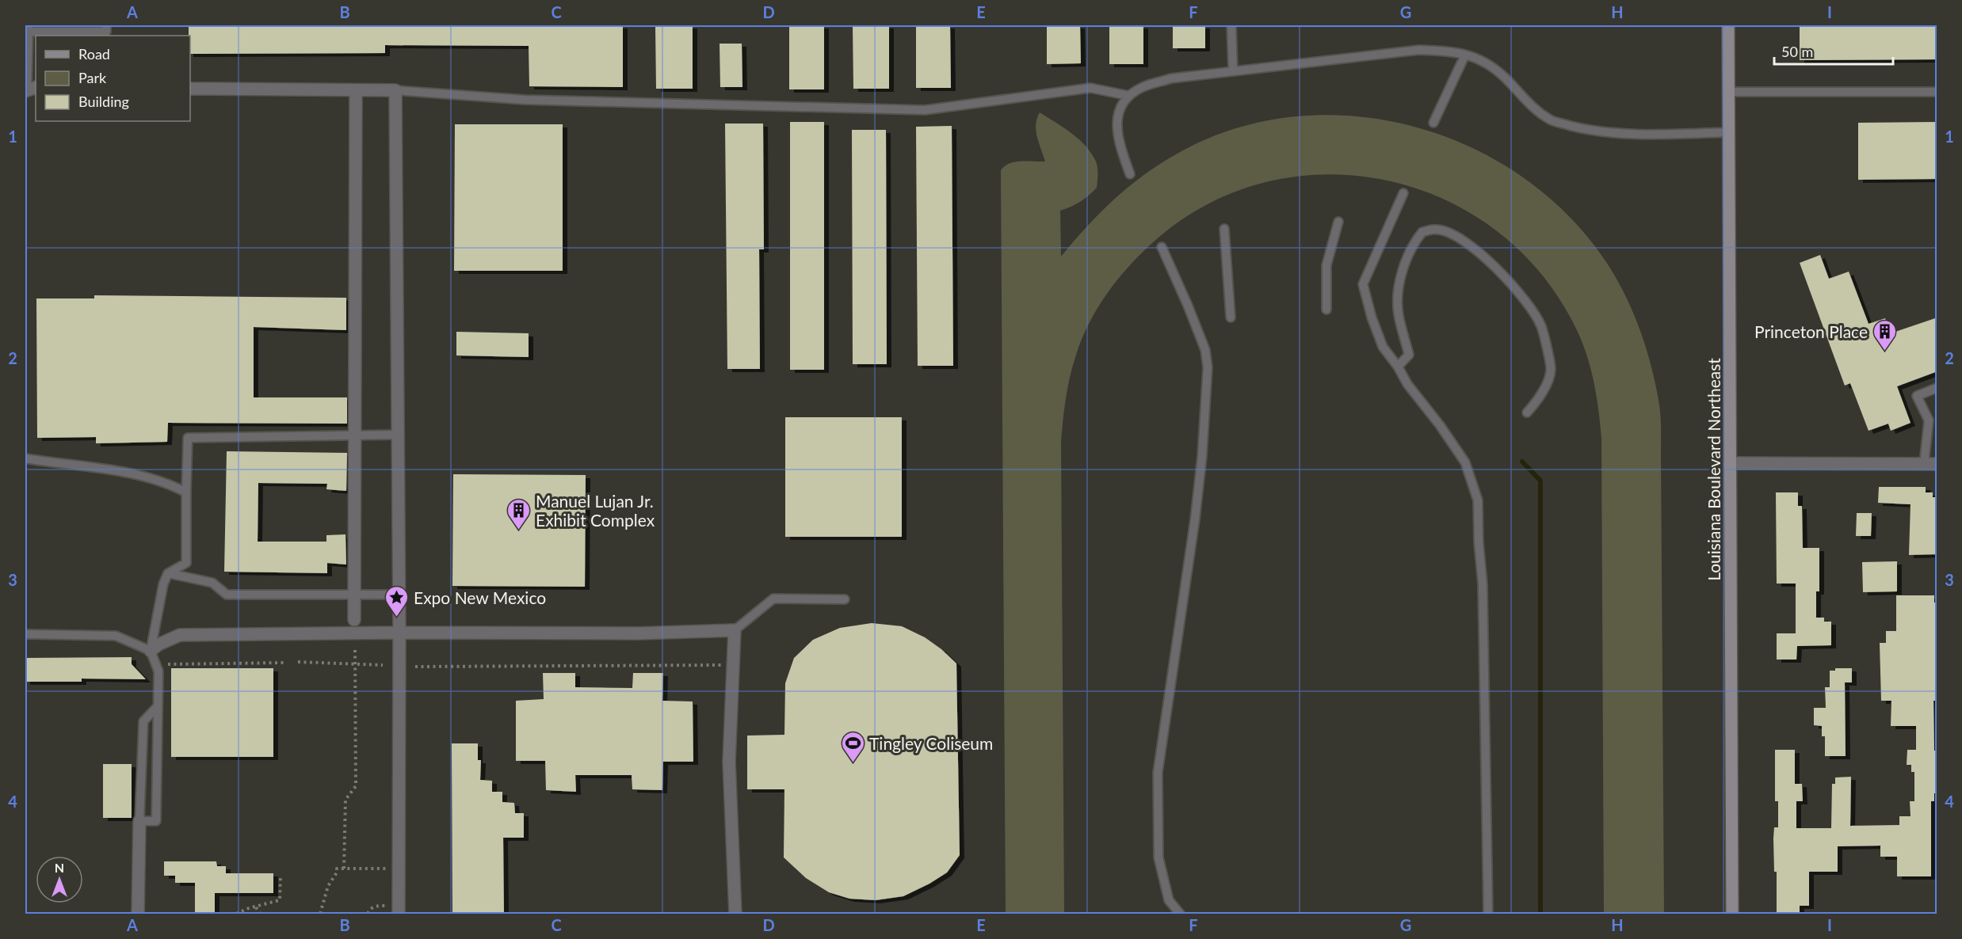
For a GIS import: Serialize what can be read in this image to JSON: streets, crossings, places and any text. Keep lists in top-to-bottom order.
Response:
{
  "streets": {
    "main road": ["Louisiana Boulevard Northeast"]
  },
  "places": {
    "building": ["Princeton Place", "Manuel Lujan Jr. Exhibit Complex"],
    "place": ["Expo New Mexico"],
    "sports": ["Tingley Coliseum"]
  },
  "legend": ["Road", "Park", "Building"],
  "scale_bar": "50 m",
  "north": "top",
  "grid": {
    "columns": [
      "A",
      "B",
      "C",
      "D",
      "E",
      "F",
      "G",
      "H",
      "I"
    ],
    "rows": [
      "1",
      "2",
      "3",
      "4"
    ]
  }
}
